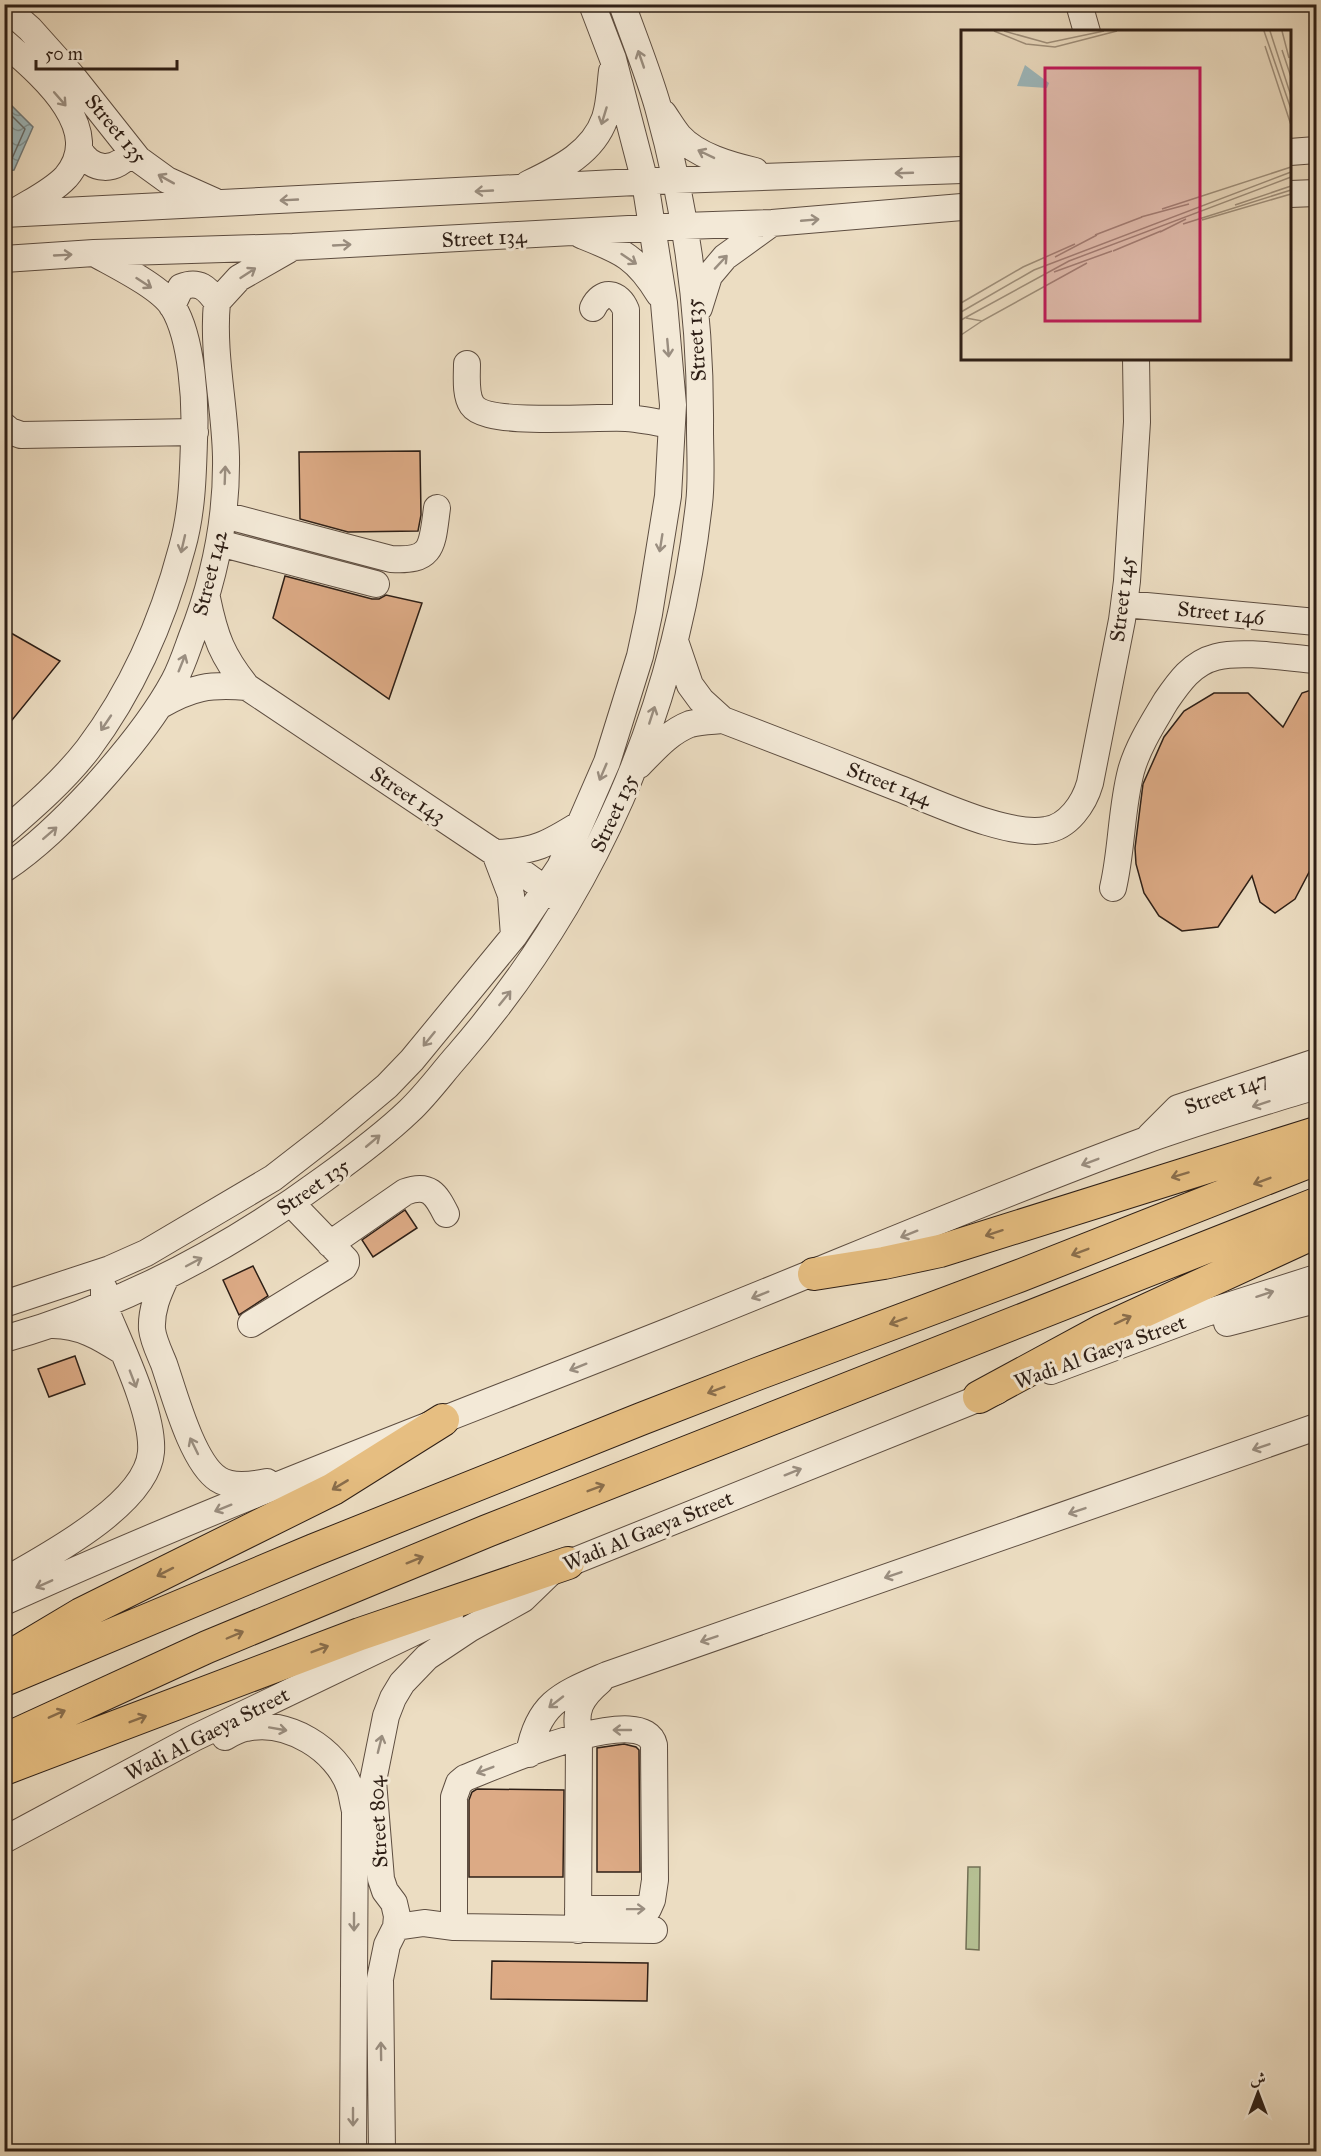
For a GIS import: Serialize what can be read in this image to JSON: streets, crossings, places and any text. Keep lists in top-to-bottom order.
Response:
{
  "streets": {
    "street": [
      "Street 135",
      "Street 134",
      "Street 142",
      "Street 145",
      "Street 146",
      "Street 144",
      "Street 143",
      "Street 147",
      "Wadi Al Gaeya Street",
      "Street 804"
    ]
  },
  "crossings": [
    ["Street 135", "Street 134"],
    ["Street 135", "Street 144"],
    ["Street 135", "Street 143"],
    ["Street 134", "Street 142"],
    ["Street 142", "Street 143"],
    ["Street 145", "Street 146"],
    ["Street 145", "Street 144"],
    ["Wadi Al Gaeya Street", "Street 804"]
  ],
  "scale_bar": "50 m",
  "north": "top"
}
